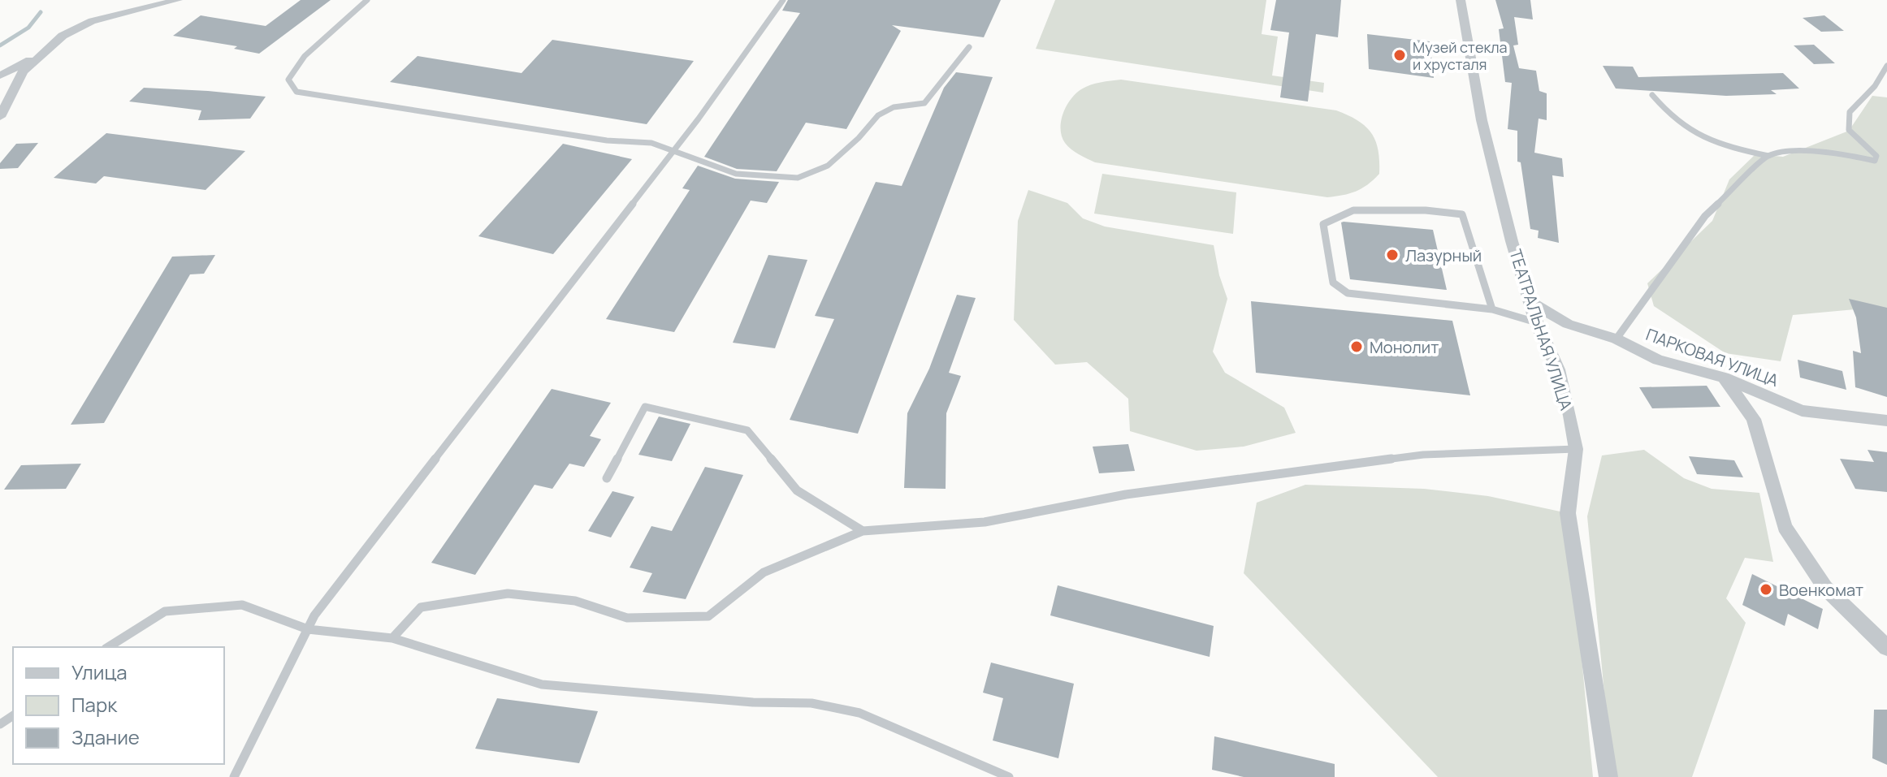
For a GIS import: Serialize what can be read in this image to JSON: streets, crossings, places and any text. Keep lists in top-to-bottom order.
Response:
{
  "streets": {
    "street": ["ТЕАТРАЛЬНАЯ УЛИЦА", "ПАРКОВАЯ УЛИЦА"]
  },
  "crossings": [
    ["ТЕАТРАЛЬНАЯ УЛИЦА", "ПАРКОВАЯ УЛИЦА"]
  ],
  "places": [
    "Музей стекла и хрусталя",
    "Лазурный",
    "Монолит",
    "Военкомат"
  ],
  "legend": ["Улица", "Парк", "Здание"]
}
